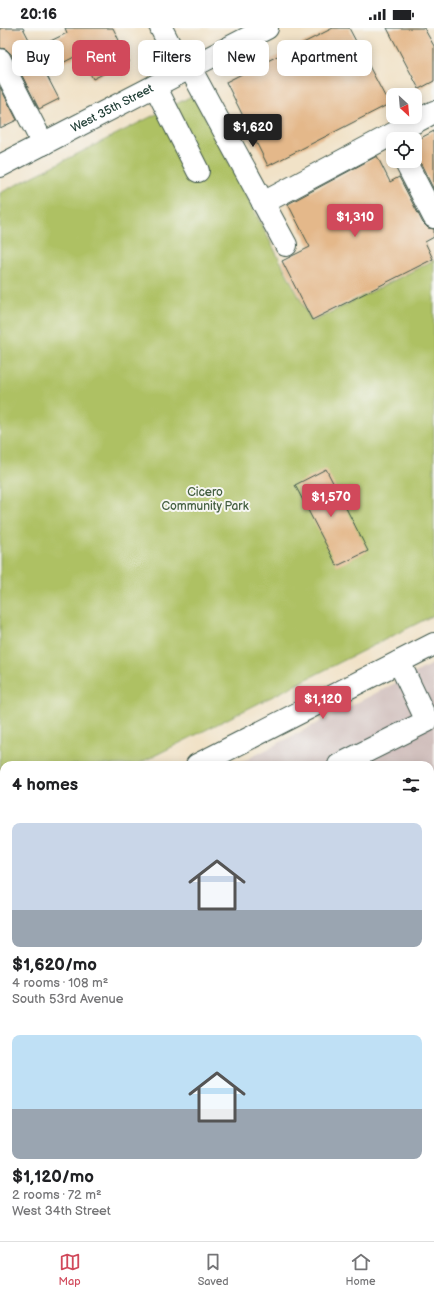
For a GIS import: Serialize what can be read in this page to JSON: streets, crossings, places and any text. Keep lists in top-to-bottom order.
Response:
{
  "streets": {
    "street": ["West 35th Street"]
  },
  "parks": ["Cicero Community Park"],
  "north": "bottom right",
  "page": {
    "status": "20:16",
    "chip": [
      "Buy",
      "Rent",
      "Filters",
      "New",
      "Apartment"
    ],
    "price": [
      "$1,620",
      "$1,310",
      "$1,570",
      "$1,120"
    ],
    "heading": "4 homes",
    "list": [
      {
        "name": "$1,620/mo",
        "note": "4 rooms · 108 m² · South 53rd Avenue"
      },
      {
        "name": "$1,120/mo",
        "note": "2 rooms · 72 m² · West 34th Street"
      }
    ],
    "tabs": ["Map", "Saved", "Home"]
  }
}
